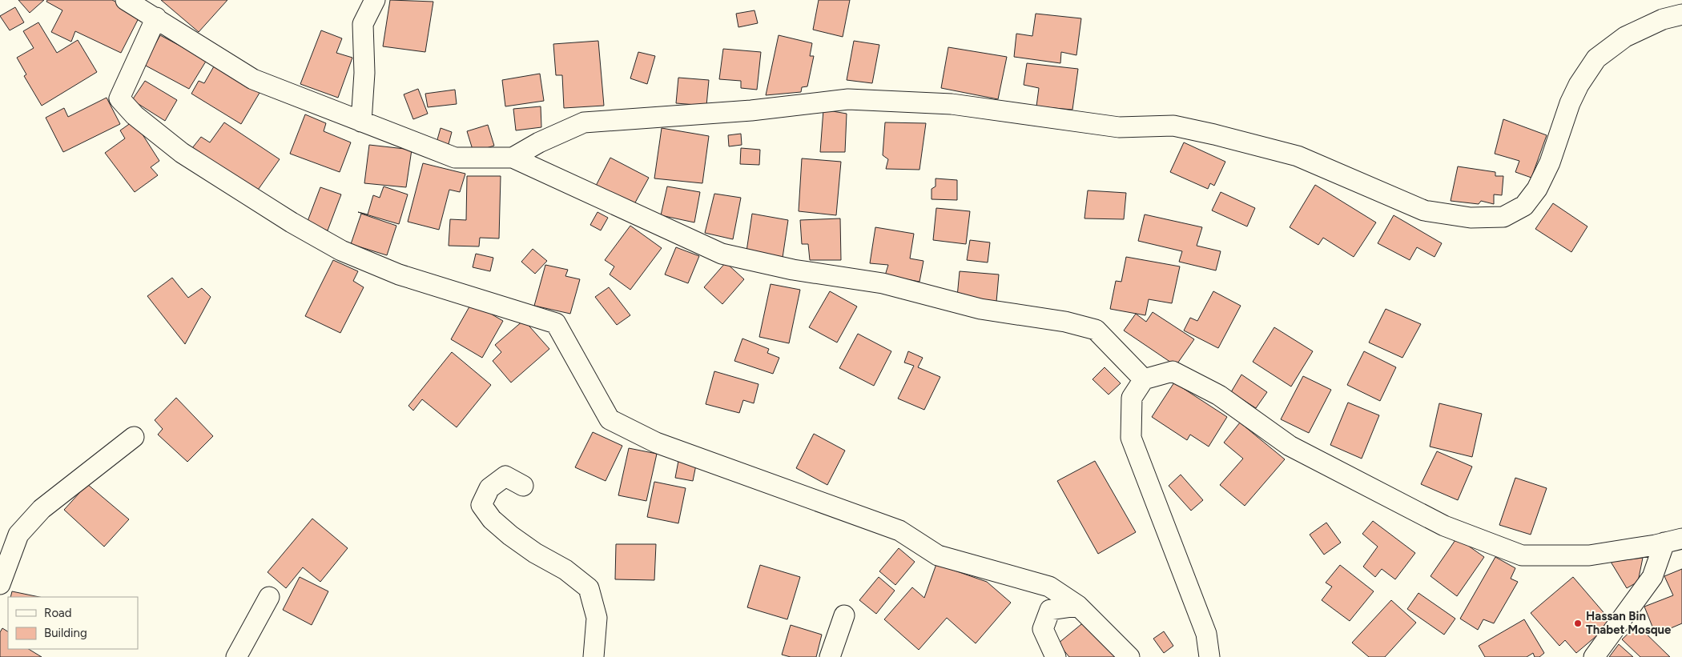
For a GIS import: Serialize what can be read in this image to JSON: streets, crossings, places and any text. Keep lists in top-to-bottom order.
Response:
{
  "places": ["Hassan Bin Thabet Mosque"],
  "legend": ["Road", "Building"]
}
